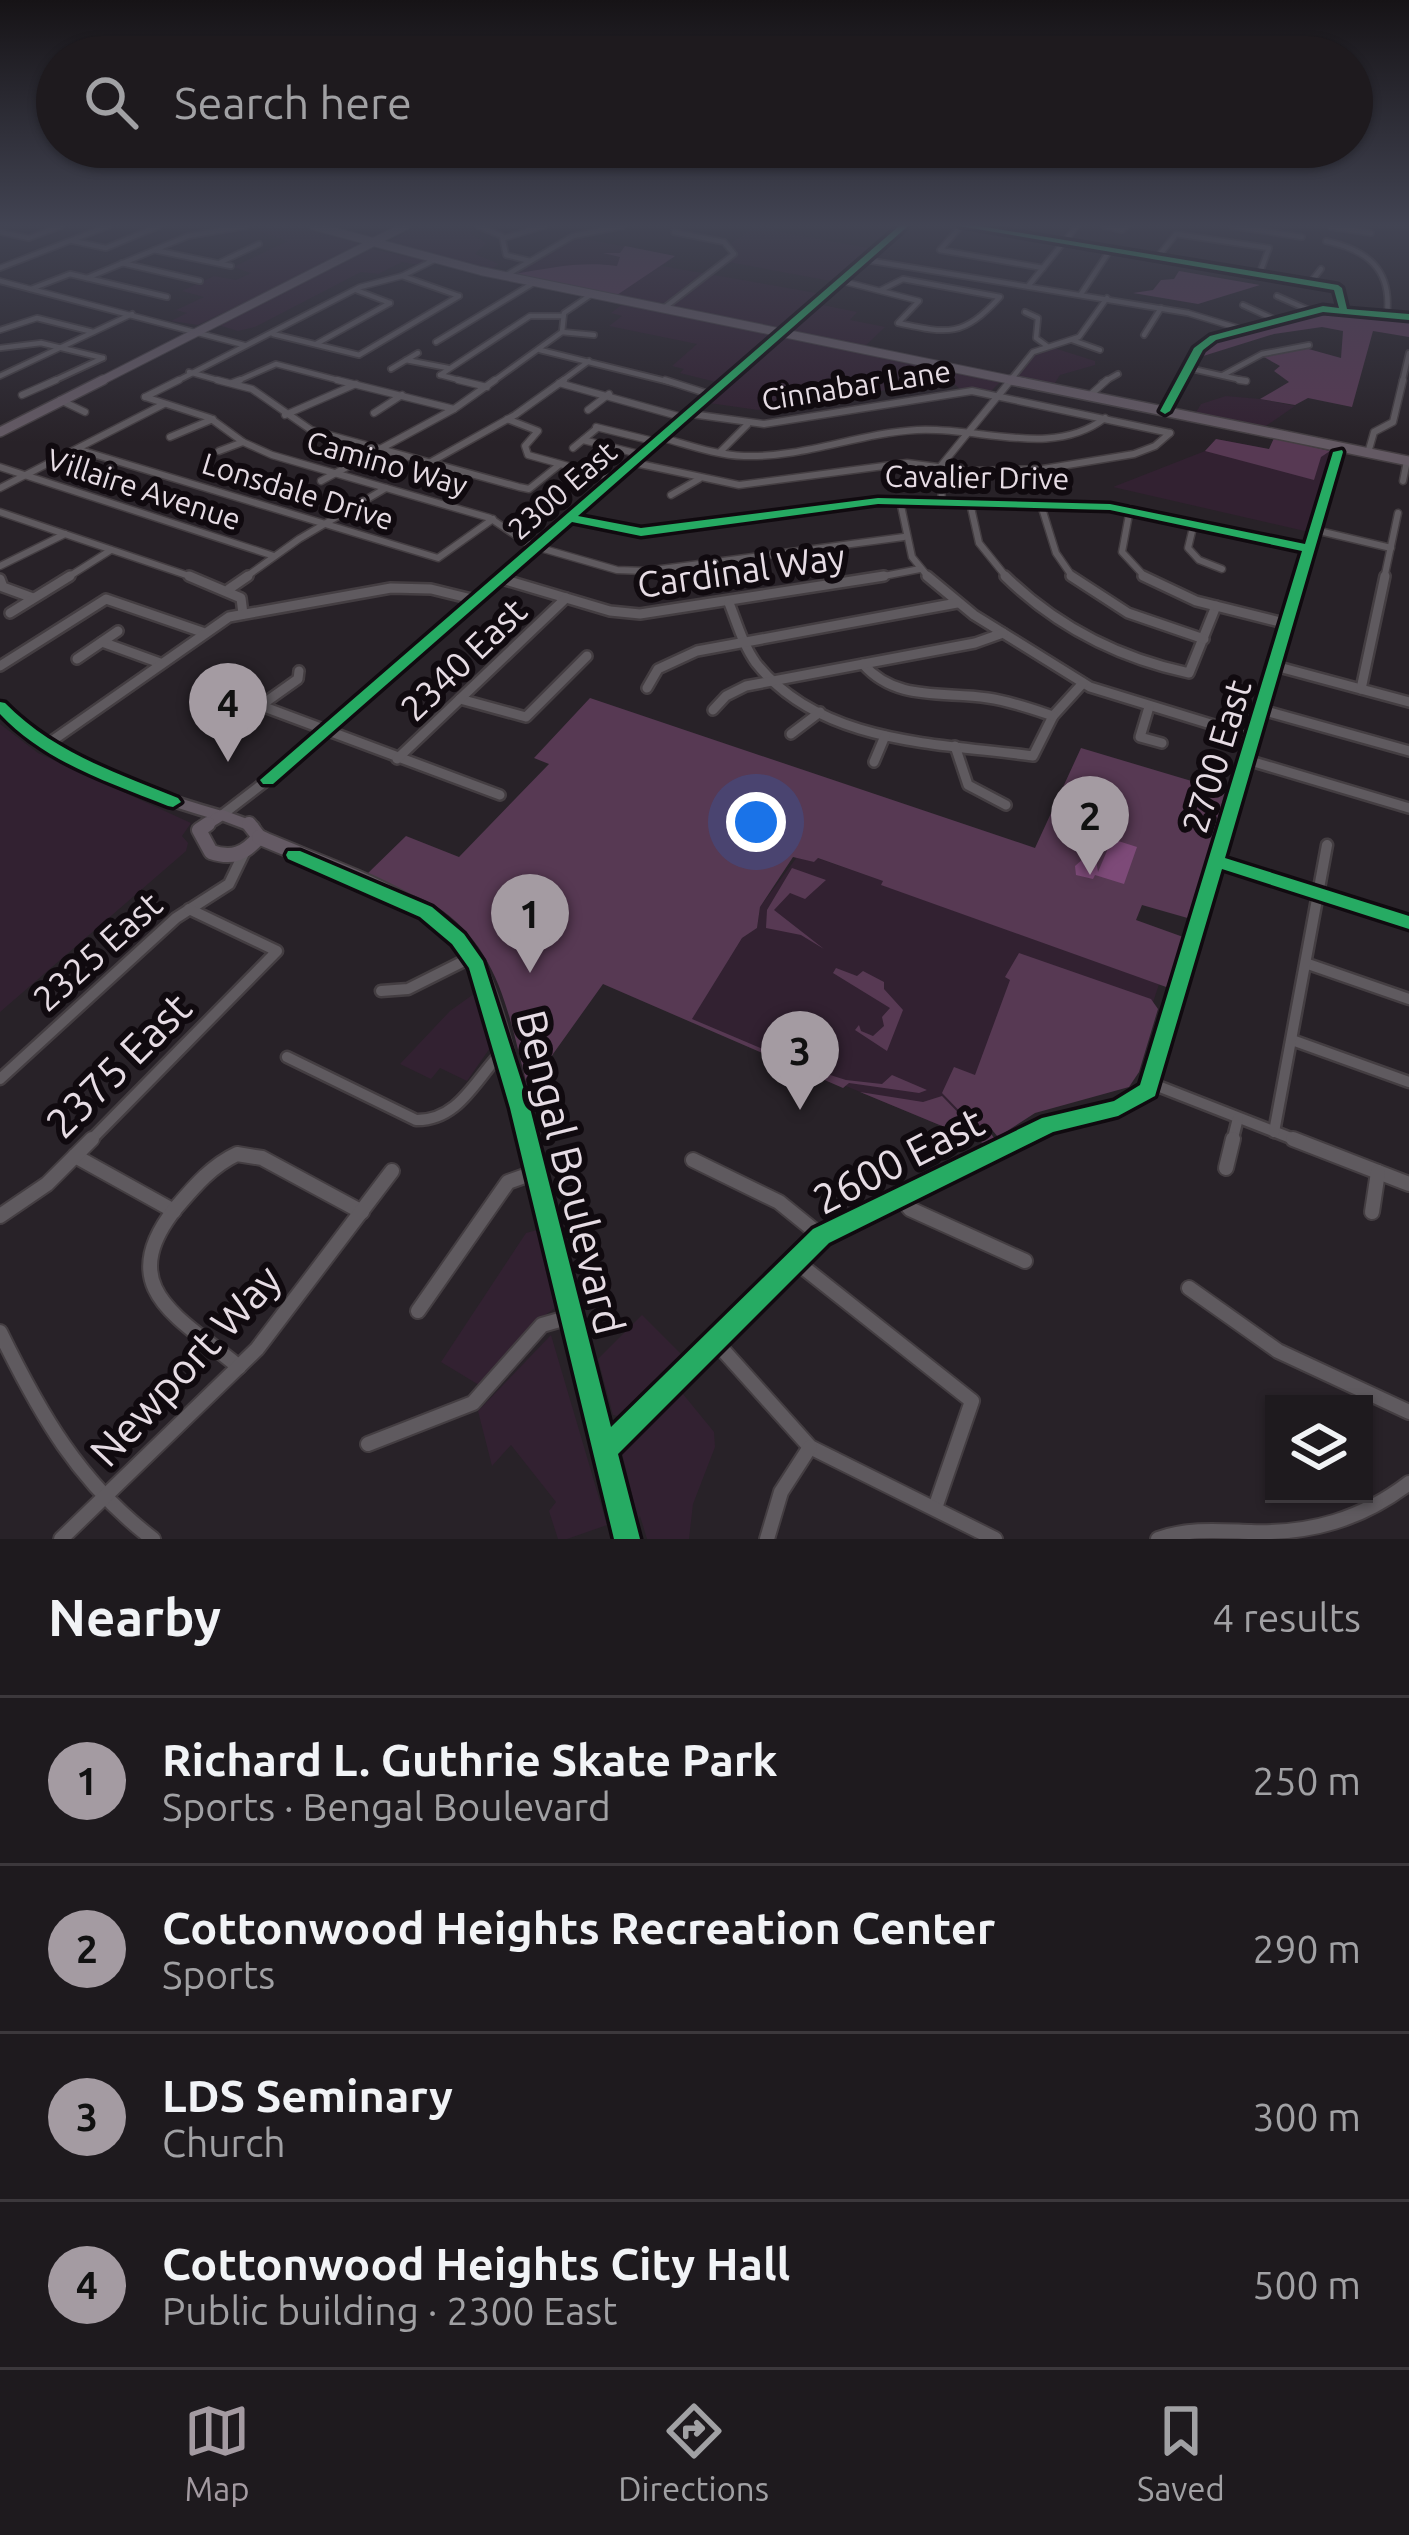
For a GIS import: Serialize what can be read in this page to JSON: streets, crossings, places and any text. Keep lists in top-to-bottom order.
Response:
{
  "streets": {
    "main road": ["Bengal Boulevard"],
    "street": [
      "Cinnabar Lane",
      "Camino Way",
      "Cavalier Drive",
      "Villaire Avenue",
      "2300 East",
      "Lonsdale Drive",
      "Cardinal Way",
      "2340 East",
      "2700 East",
      "2325 East",
      "2375 East",
      "2600 East",
      "Newport Way"
    ]
  },
  "crossings": [
    ["Cinnabar Lane", "2300 East"],
    ["Camino Way", "2300 East"],
    ["Camino Way", "Lonsdale Drive"],
    ["Cavalier Drive", "2300 East"],
    ["Cavalier Drive", "2700 East"],
    ["2300 East", "Cardinal Way"],
    ["2300 East", "Bengal Boulevard"],
    ["Cardinal Way", "2340 East"],
    ["2700 East", "2600 East"],
    ["2325 East", "2375 East"],
    ["2600 East", "Bengal Boulevard"]
  ],
  "page": {
    "search": "Search here",
    "pins": [
      "4",
      "2",
      "1",
      "3"
    ],
    "heading": ["Nearby", "4 results"],
    "list": [
      {
        "mark": "1",
        "name": "Richard L. Guthrie Skate Park",
        "note": "Sports · Bengal Boulevard",
        "value": "250 m"
      },
      {
        "mark": "2",
        "name": "Cottonwood Heights Recreation Center",
        "note": "Sports",
        "value": "290 m"
      },
      {
        "mark": "3",
        "name": "LDS Seminary",
        "note": "Church",
        "value": "300 m"
      },
      {
        "mark": "4",
        "name": "Cottonwood Heights City Hall",
        "note": "Public building · 2300 East",
        "value": "500 m"
      }
    ],
    "nav": ["Map", "Directions", "Saved"]
  }
}
